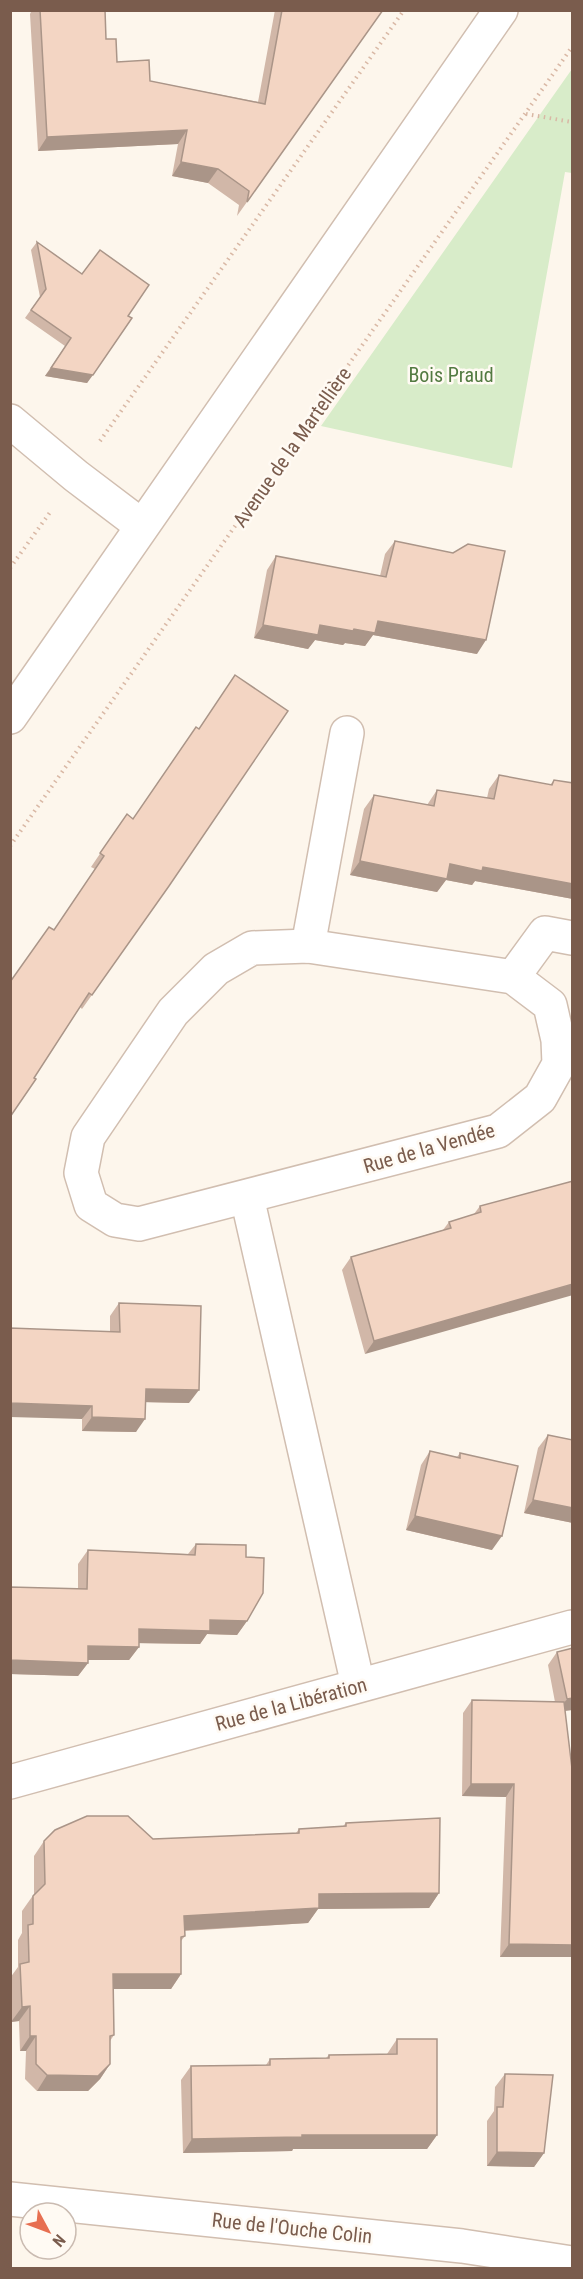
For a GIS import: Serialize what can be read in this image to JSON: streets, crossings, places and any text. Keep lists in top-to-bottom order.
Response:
{
  "streets": {
    "street": ["Rue de la Vendée", "Rue de la Libération", "Rue de l'Ouche Colin"],
    "path": ["Avenue de la Martellière"]
  },
  "parks": ["Bois Praud"],
  "north": "bottom right"
}
